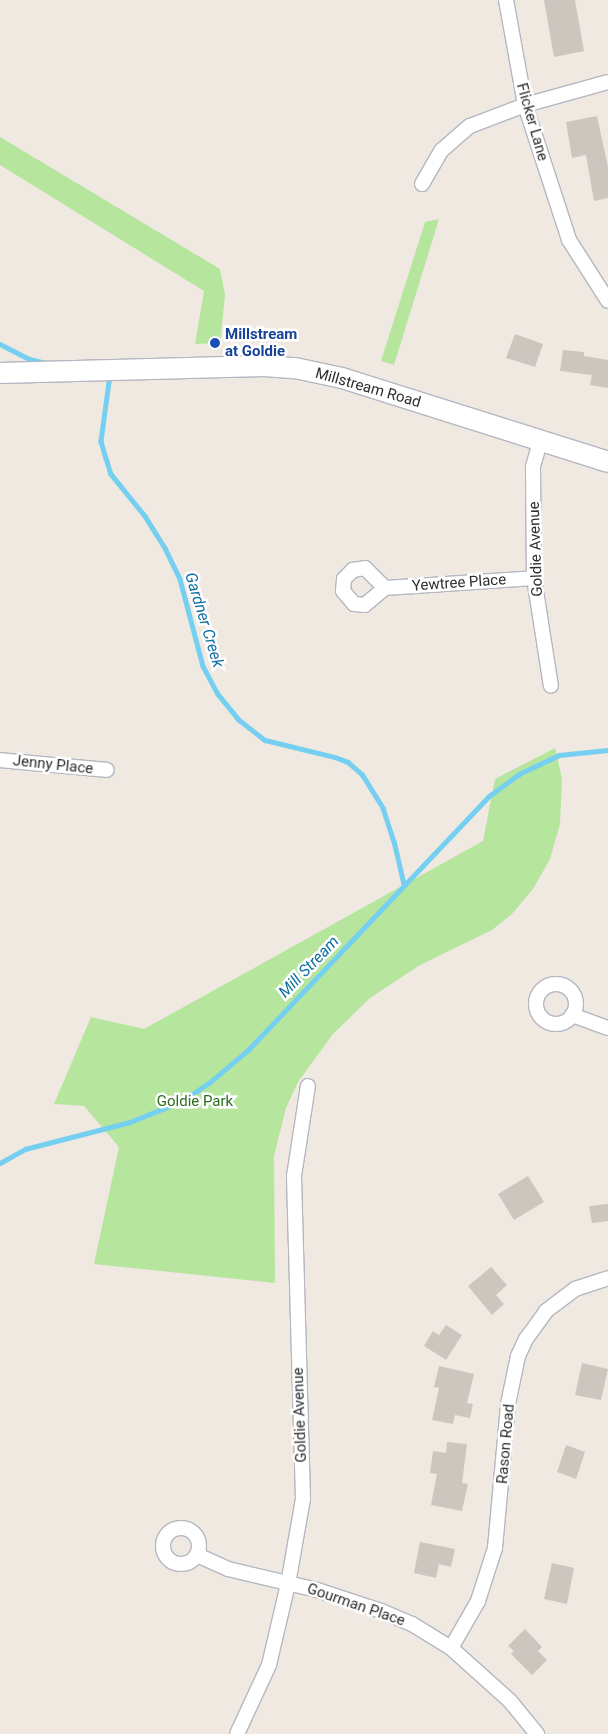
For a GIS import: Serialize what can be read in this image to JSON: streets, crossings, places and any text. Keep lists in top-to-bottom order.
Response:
{
  "streets": {
    "main road": ["Millstream Road"],
    "street": [
      "Flicker Lane",
      "Goldie Avenue",
      "Yewtree Place",
      "Jenny Place",
      "Rason Road",
      "Gourman Place"
    ]
  },
  "crossings": [
    ["Millstream Road", "Goldie Avenue"],
    ["Goldie Avenue", "Yewtree Place"],
    ["Goldie Avenue", "Gourman Place"],
    ["Rason Road", "Gourman Place"]
  ],
  "water": ["Gardner Creek", "Mill Stream"],
  "parks": ["Goldie Park"],
  "places": ["Millstream at Goldie"]
}
